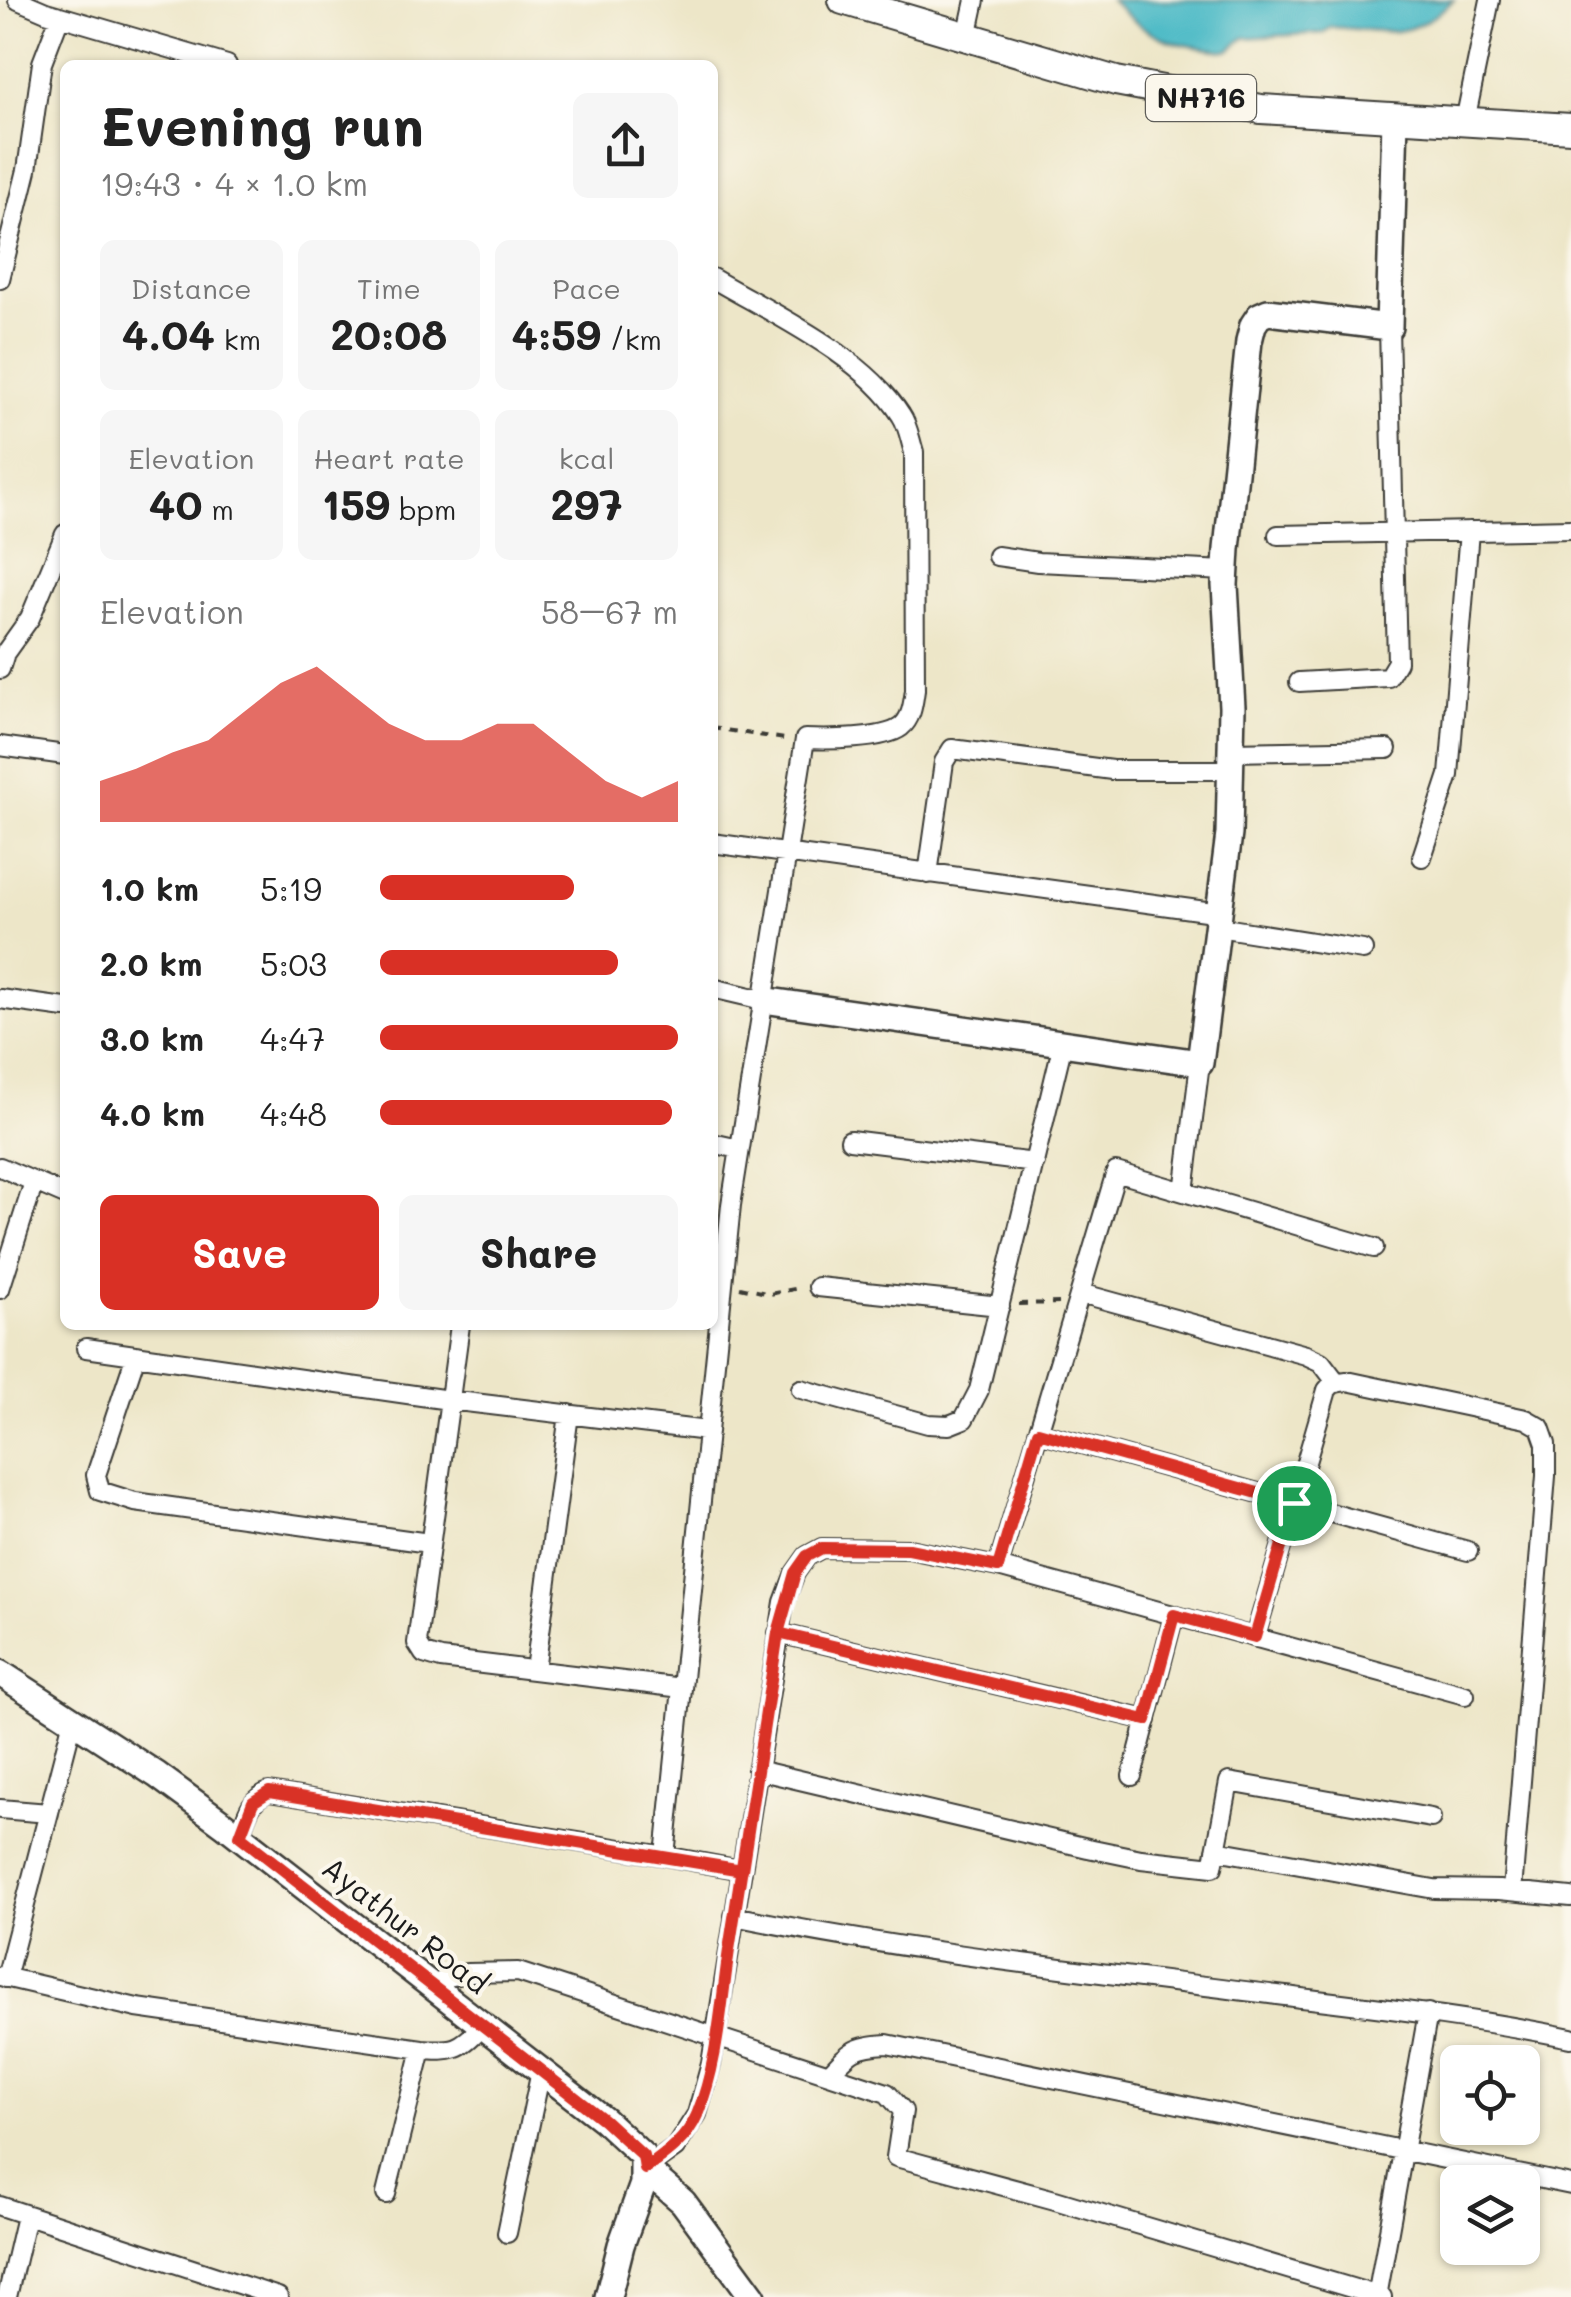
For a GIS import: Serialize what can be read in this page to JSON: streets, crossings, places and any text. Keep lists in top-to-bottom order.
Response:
{
  "streets": {
    "main road": ["NH716"],
    "street": ["Ayathur Road"]
  },
  "page": {
    "heading": ["Evening run", "19:43 · 4 × 1.0 km"],
    "stats": [
      ["Distance", "4.04 km"],
      ["Time", "20:08"],
      ["Pace", "4:59 /km"],
      ["Elevation", "40 m"],
      ["Heart rate", "159 bpm"],
      ["kcal", "297"]
    ],
    "chart": ["Elevation", "58–67 m"],
    "list": [
      {
        "name": "1.0 km",
        "note": "5:19"
      },
      {
        "name": "2.0 km",
        "note": "5:03"
      },
      {
        "name": "3.0 km",
        "note": "4:47"
      },
      {
        "name": "4.0 km",
        "note": "4:48"
      }
    ],
    "buttons": ["Save", "Share"]
  }
}
